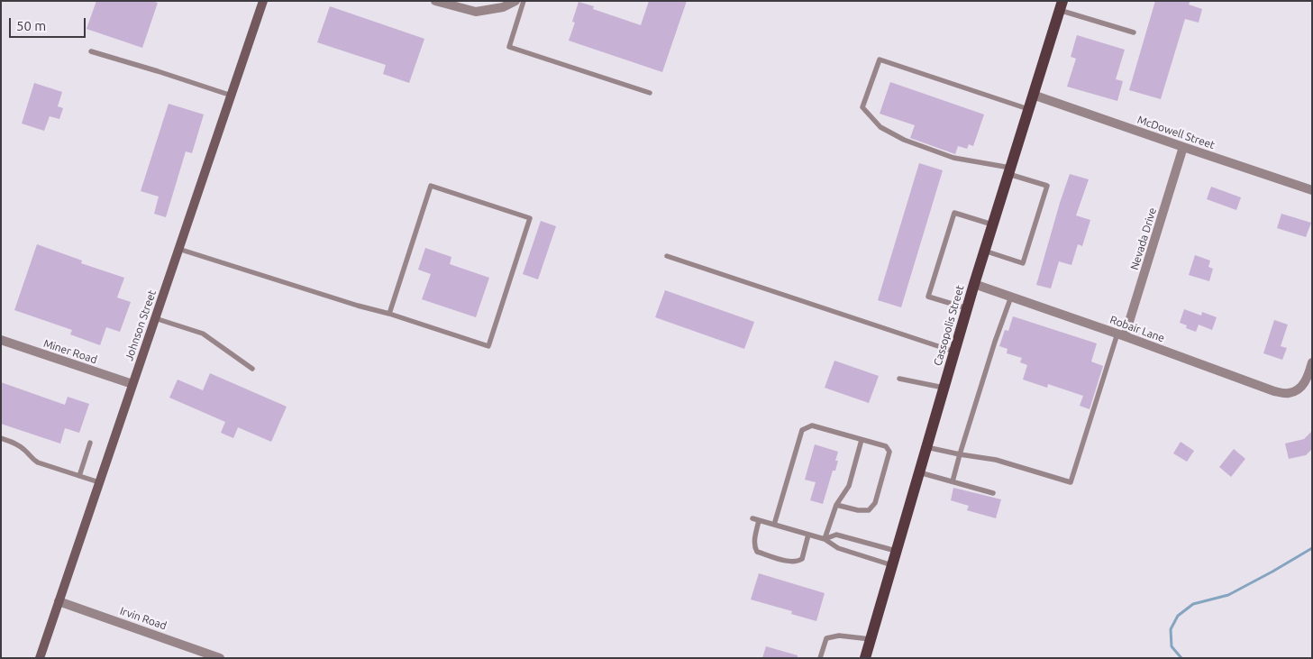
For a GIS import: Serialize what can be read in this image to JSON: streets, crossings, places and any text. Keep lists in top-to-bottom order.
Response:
{
  "streets": {
    "main road": ["Cassopolis Street"],
    "street": [
      "McDowell Street",
      "Nevada Drive",
      "Johnson Street",
      "Robair Lane",
      "Miner Road",
      "Irvin Road"
    ]
  },
  "crossings": [
    ["McDowell Street", "Nevada Drive"],
    ["McDowell Street", "Cassopolis Street"],
    ["Nevada Drive", "Robair Lane"],
    ["Johnson Street", "Miner Road"],
    ["Johnson Street", "Irvin Road"],
    ["Cassopolis Street", "Robair Lane"]
  ],
  "scale_bar": "50 m"
}
